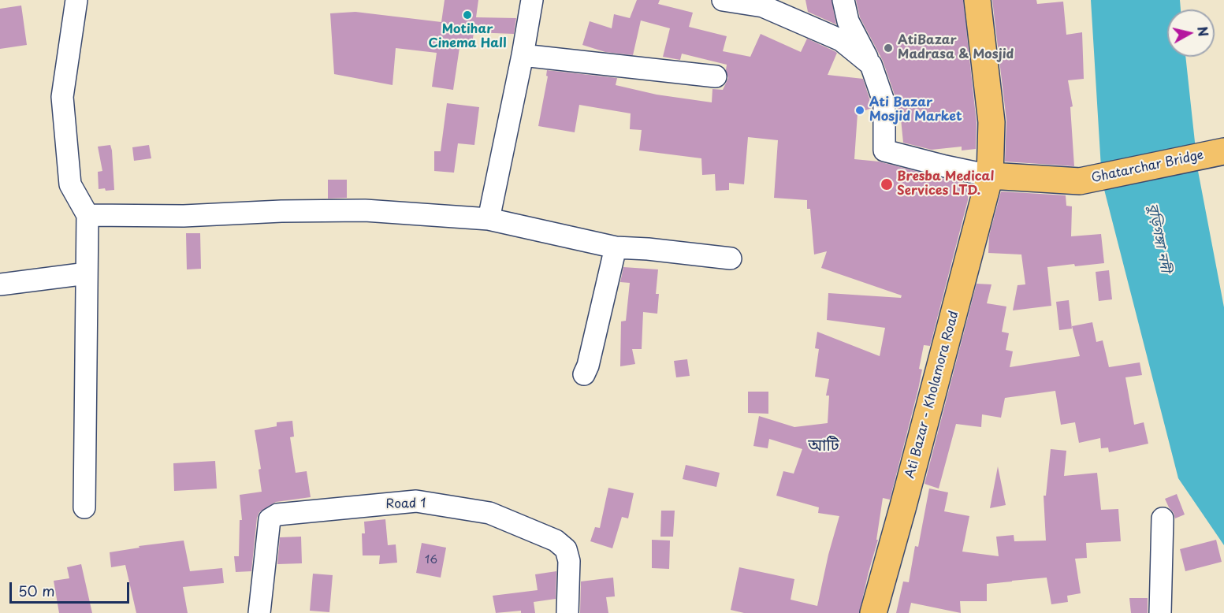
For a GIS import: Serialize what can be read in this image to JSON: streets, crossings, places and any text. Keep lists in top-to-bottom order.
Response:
{
  "streets": {
    "main road": ["Ghatarchar Bridge", "Ati Bazar - Kholamora Road"],
    "street": ["Road 1"]
  },
  "crossings": [
    ["Ghatarchar Bridge", "Ati Bazar - Kholamora Road"]
  ],
  "districts": ["আটি"],
  "water": ["বুড়িগঙ্গা নদী"],
  "places": [
    "Motihar Cinema Hall",
    "AtiBazar Madrasa & Mosjid",
    "Ati Bazar Mosjid Market",
    "Bresba Medical Services LTD."
  ],
  "house_numbers": ["16"],
  "scale_bar": "50 m",
  "north": "right"
}
